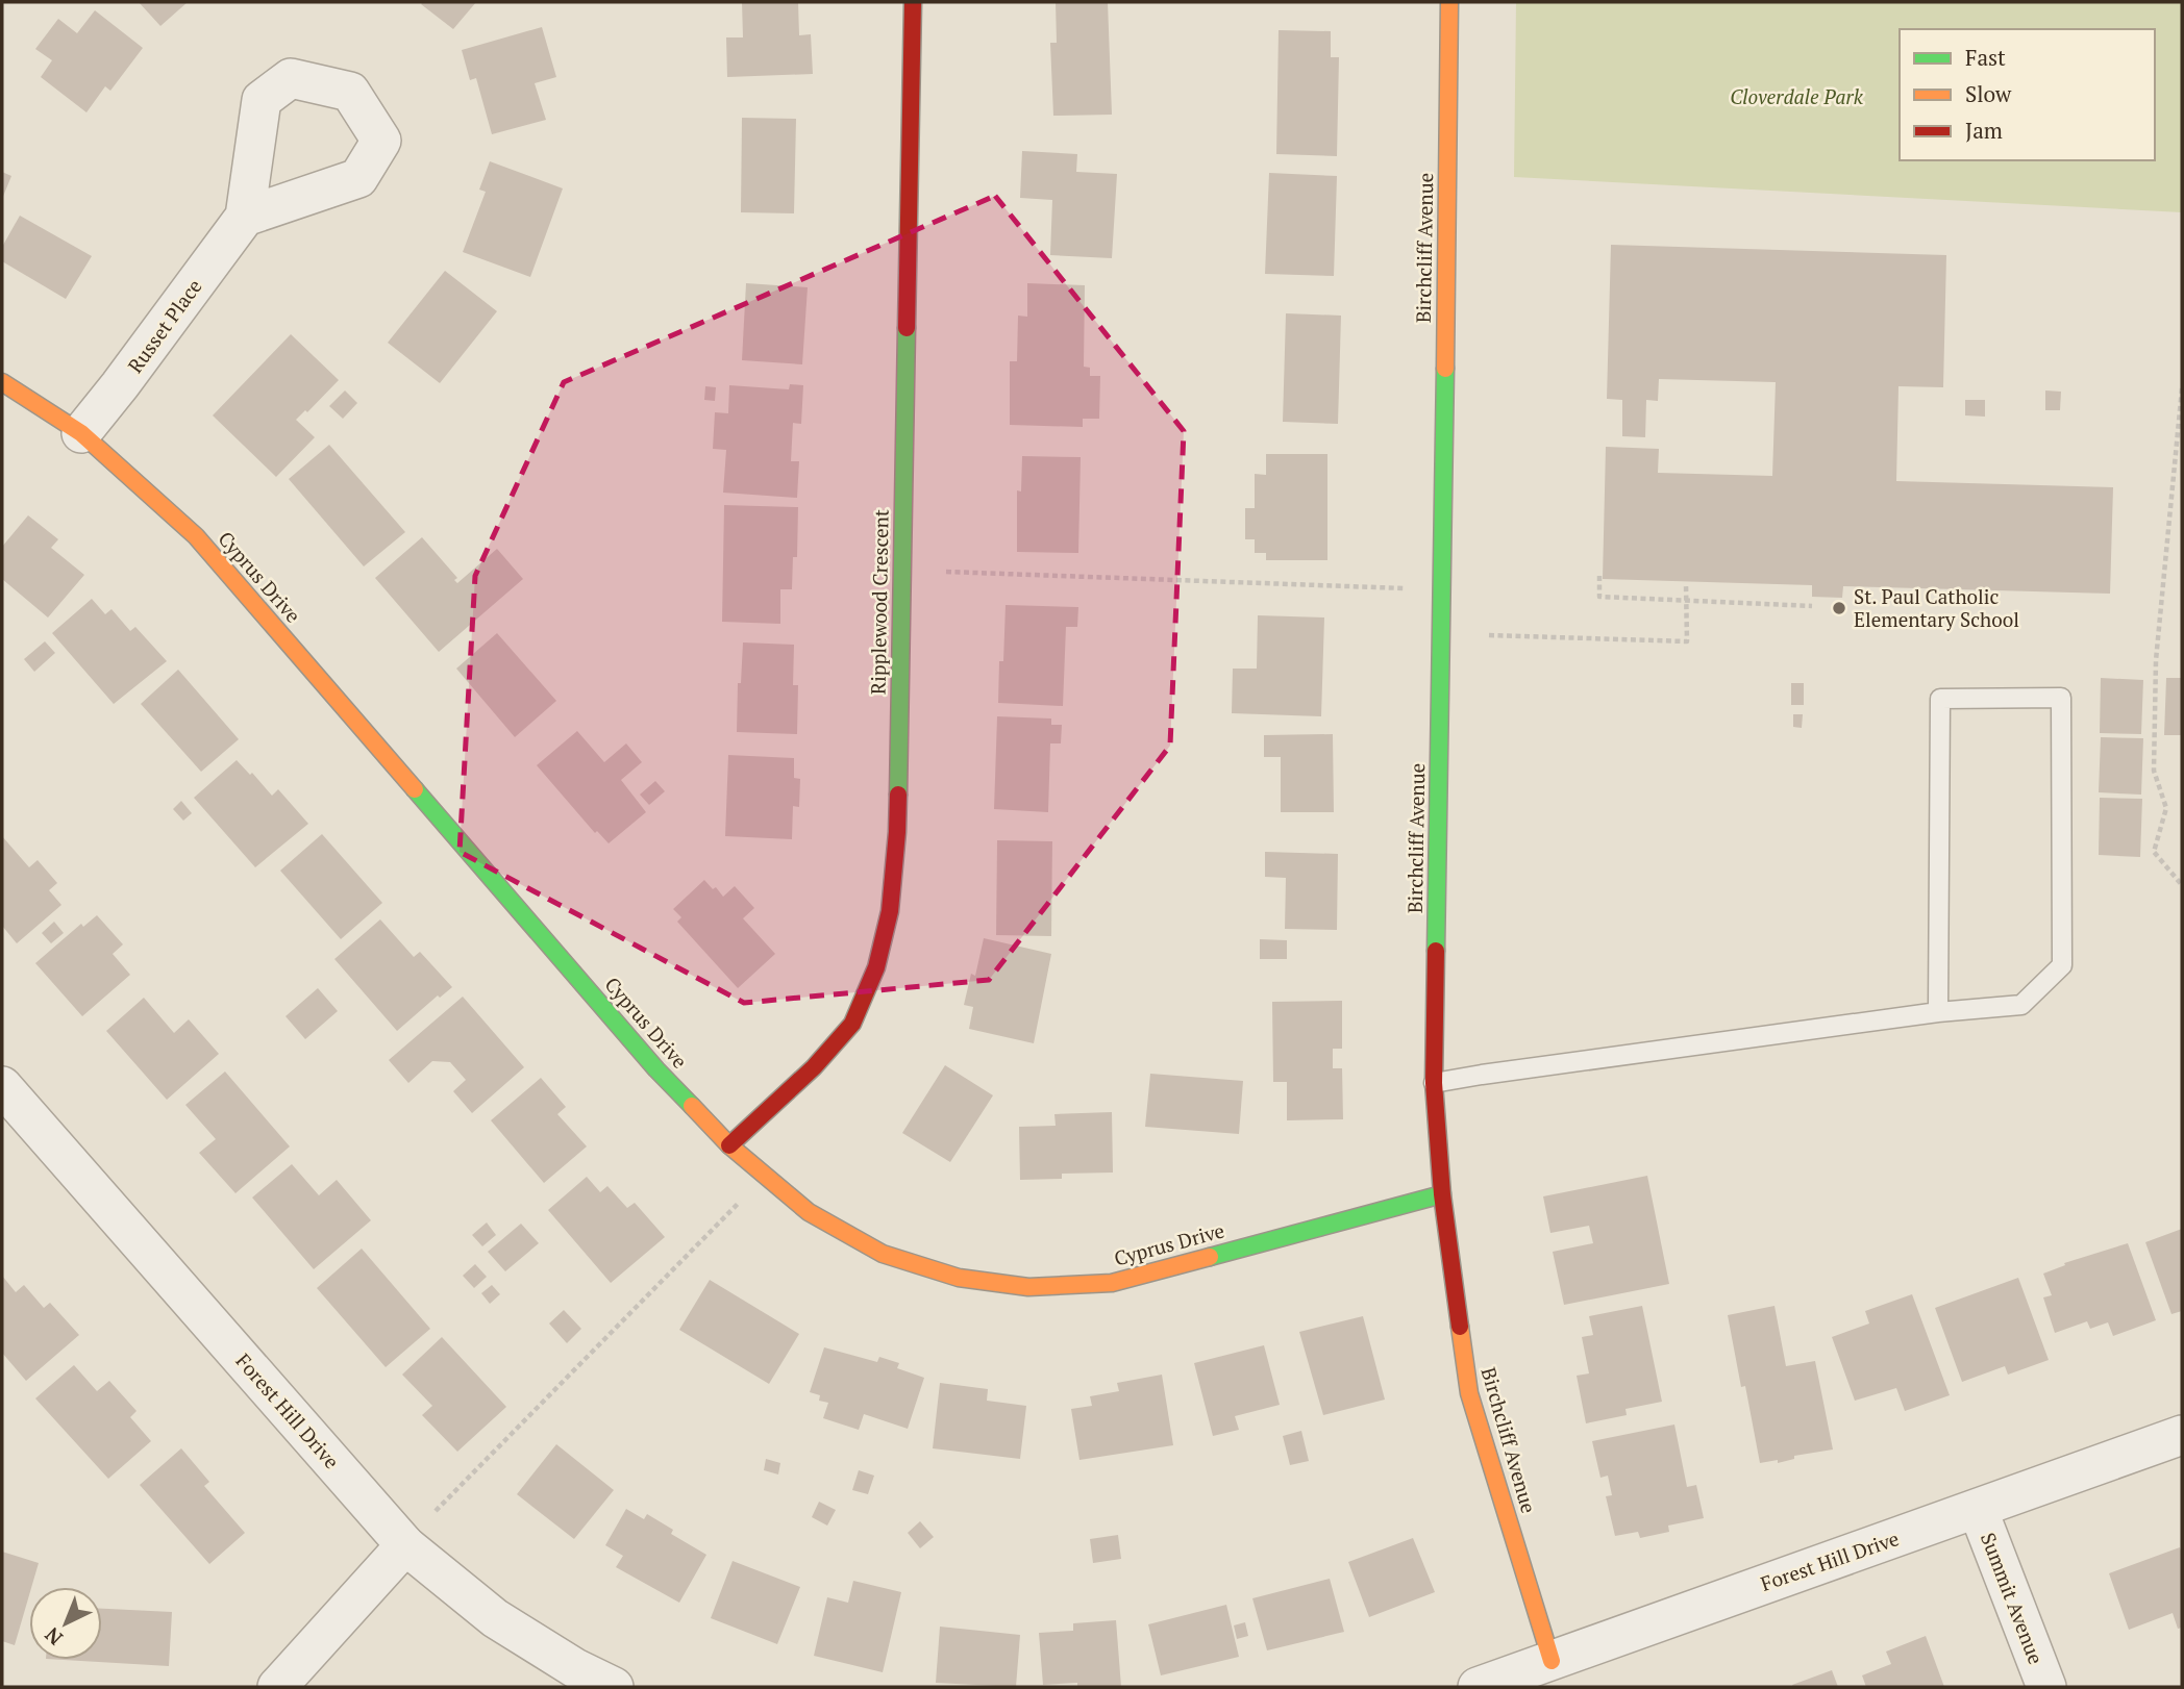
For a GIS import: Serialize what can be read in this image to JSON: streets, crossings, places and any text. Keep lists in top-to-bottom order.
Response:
{
  "streets": {
    "street": [
      "Birchcliff Avenue",
      "Russet Place",
      "Cyprus Drive",
      "Ripplewood Crescent",
      "Forest Hill Drive",
      "Summit Avenue"
    ]
  },
  "crossings": [
    ["Birchcliff Avenue", "Cyprus Drive"],
    ["Birchcliff Avenue", "Forest Hill Drive"],
    ["Russet Place", "Cyprus Drive"],
    ["Cyprus Drive", "Ripplewood Crescent"],
    ["Forest Hill Drive", "Summit Avenue"]
  ],
  "parks": ["Cloverdale Park"],
  "places": ["St. Paul Catholic Elementary School"],
  "legend": ["Fast", "Slow", "Jam"],
  "north": "bottom left"
}
